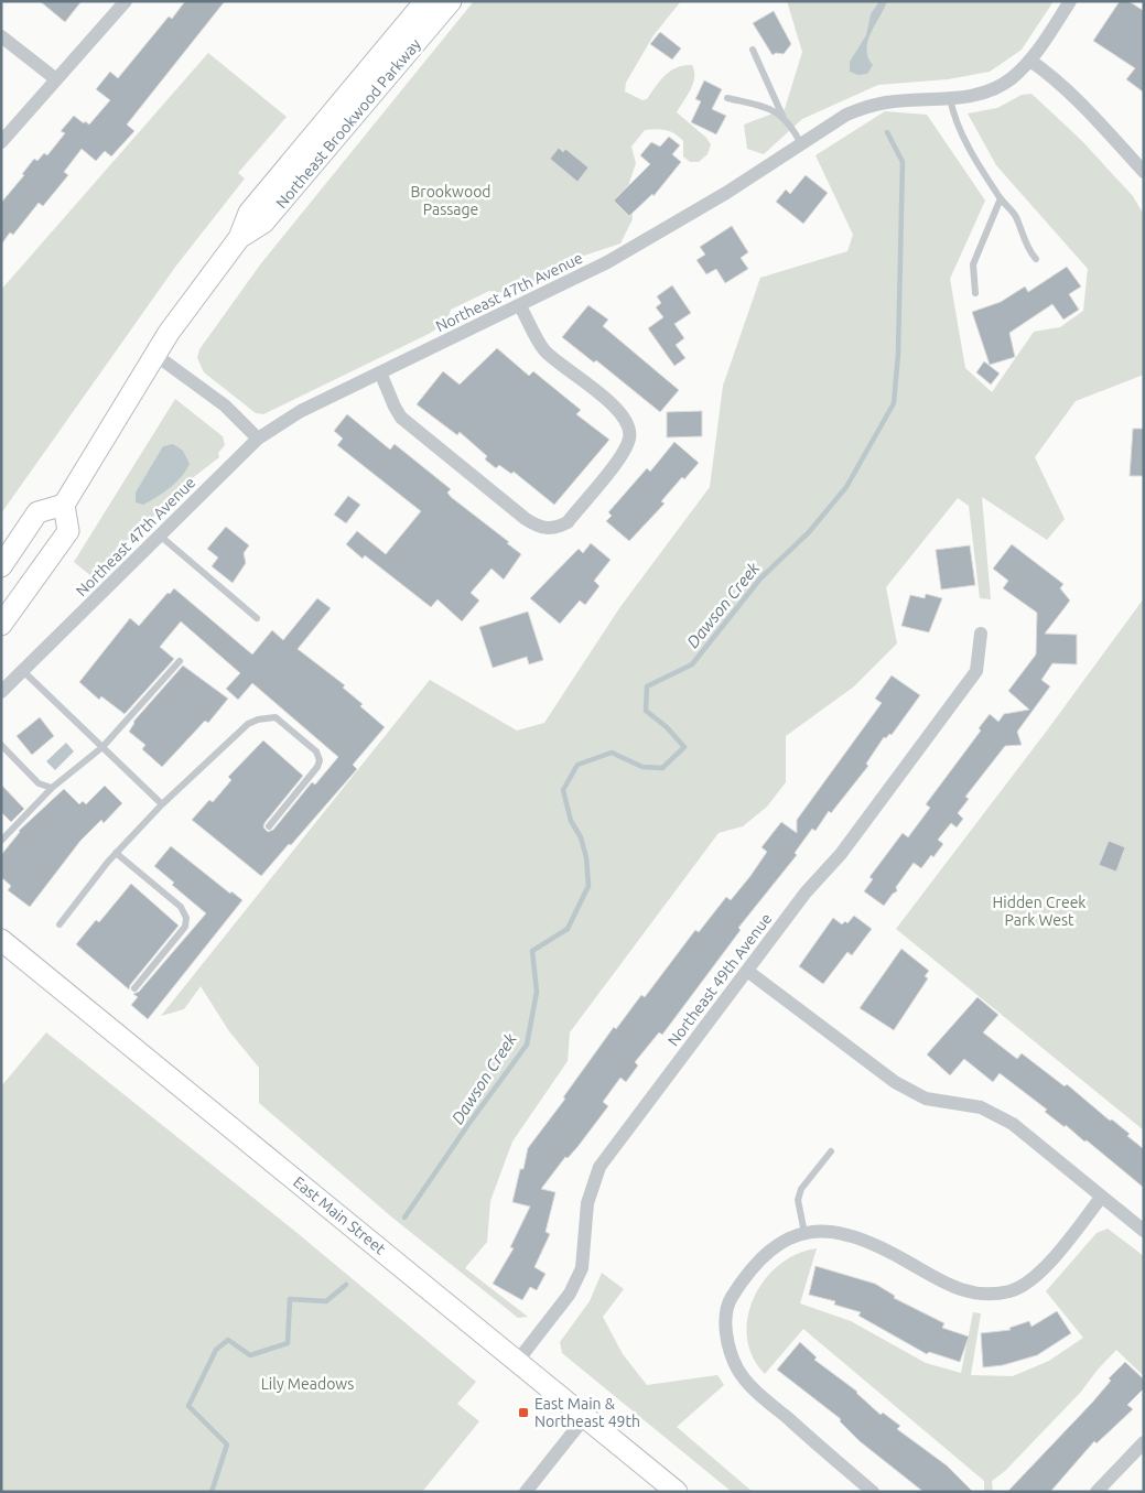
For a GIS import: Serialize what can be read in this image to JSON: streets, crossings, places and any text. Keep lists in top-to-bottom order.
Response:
{
  "streets": {
    "main road": ["Northeast Brookwood Parkway", "East Main Street"],
    "street": ["Northeast 47th Avenue", "Northeast 49th Avenue"]
  },
  "crossings": [
    ["Northeast 49th Avenue", "East Main Street"]
  ],
  "water": ["Dawson Creek"],
  "parks": ["Brookwood Passage", "Hidden Creek Park West", "Lily Meadows"],
  "places": {
    "transit": ["East Main & Northeast 49th"]
  }
}
